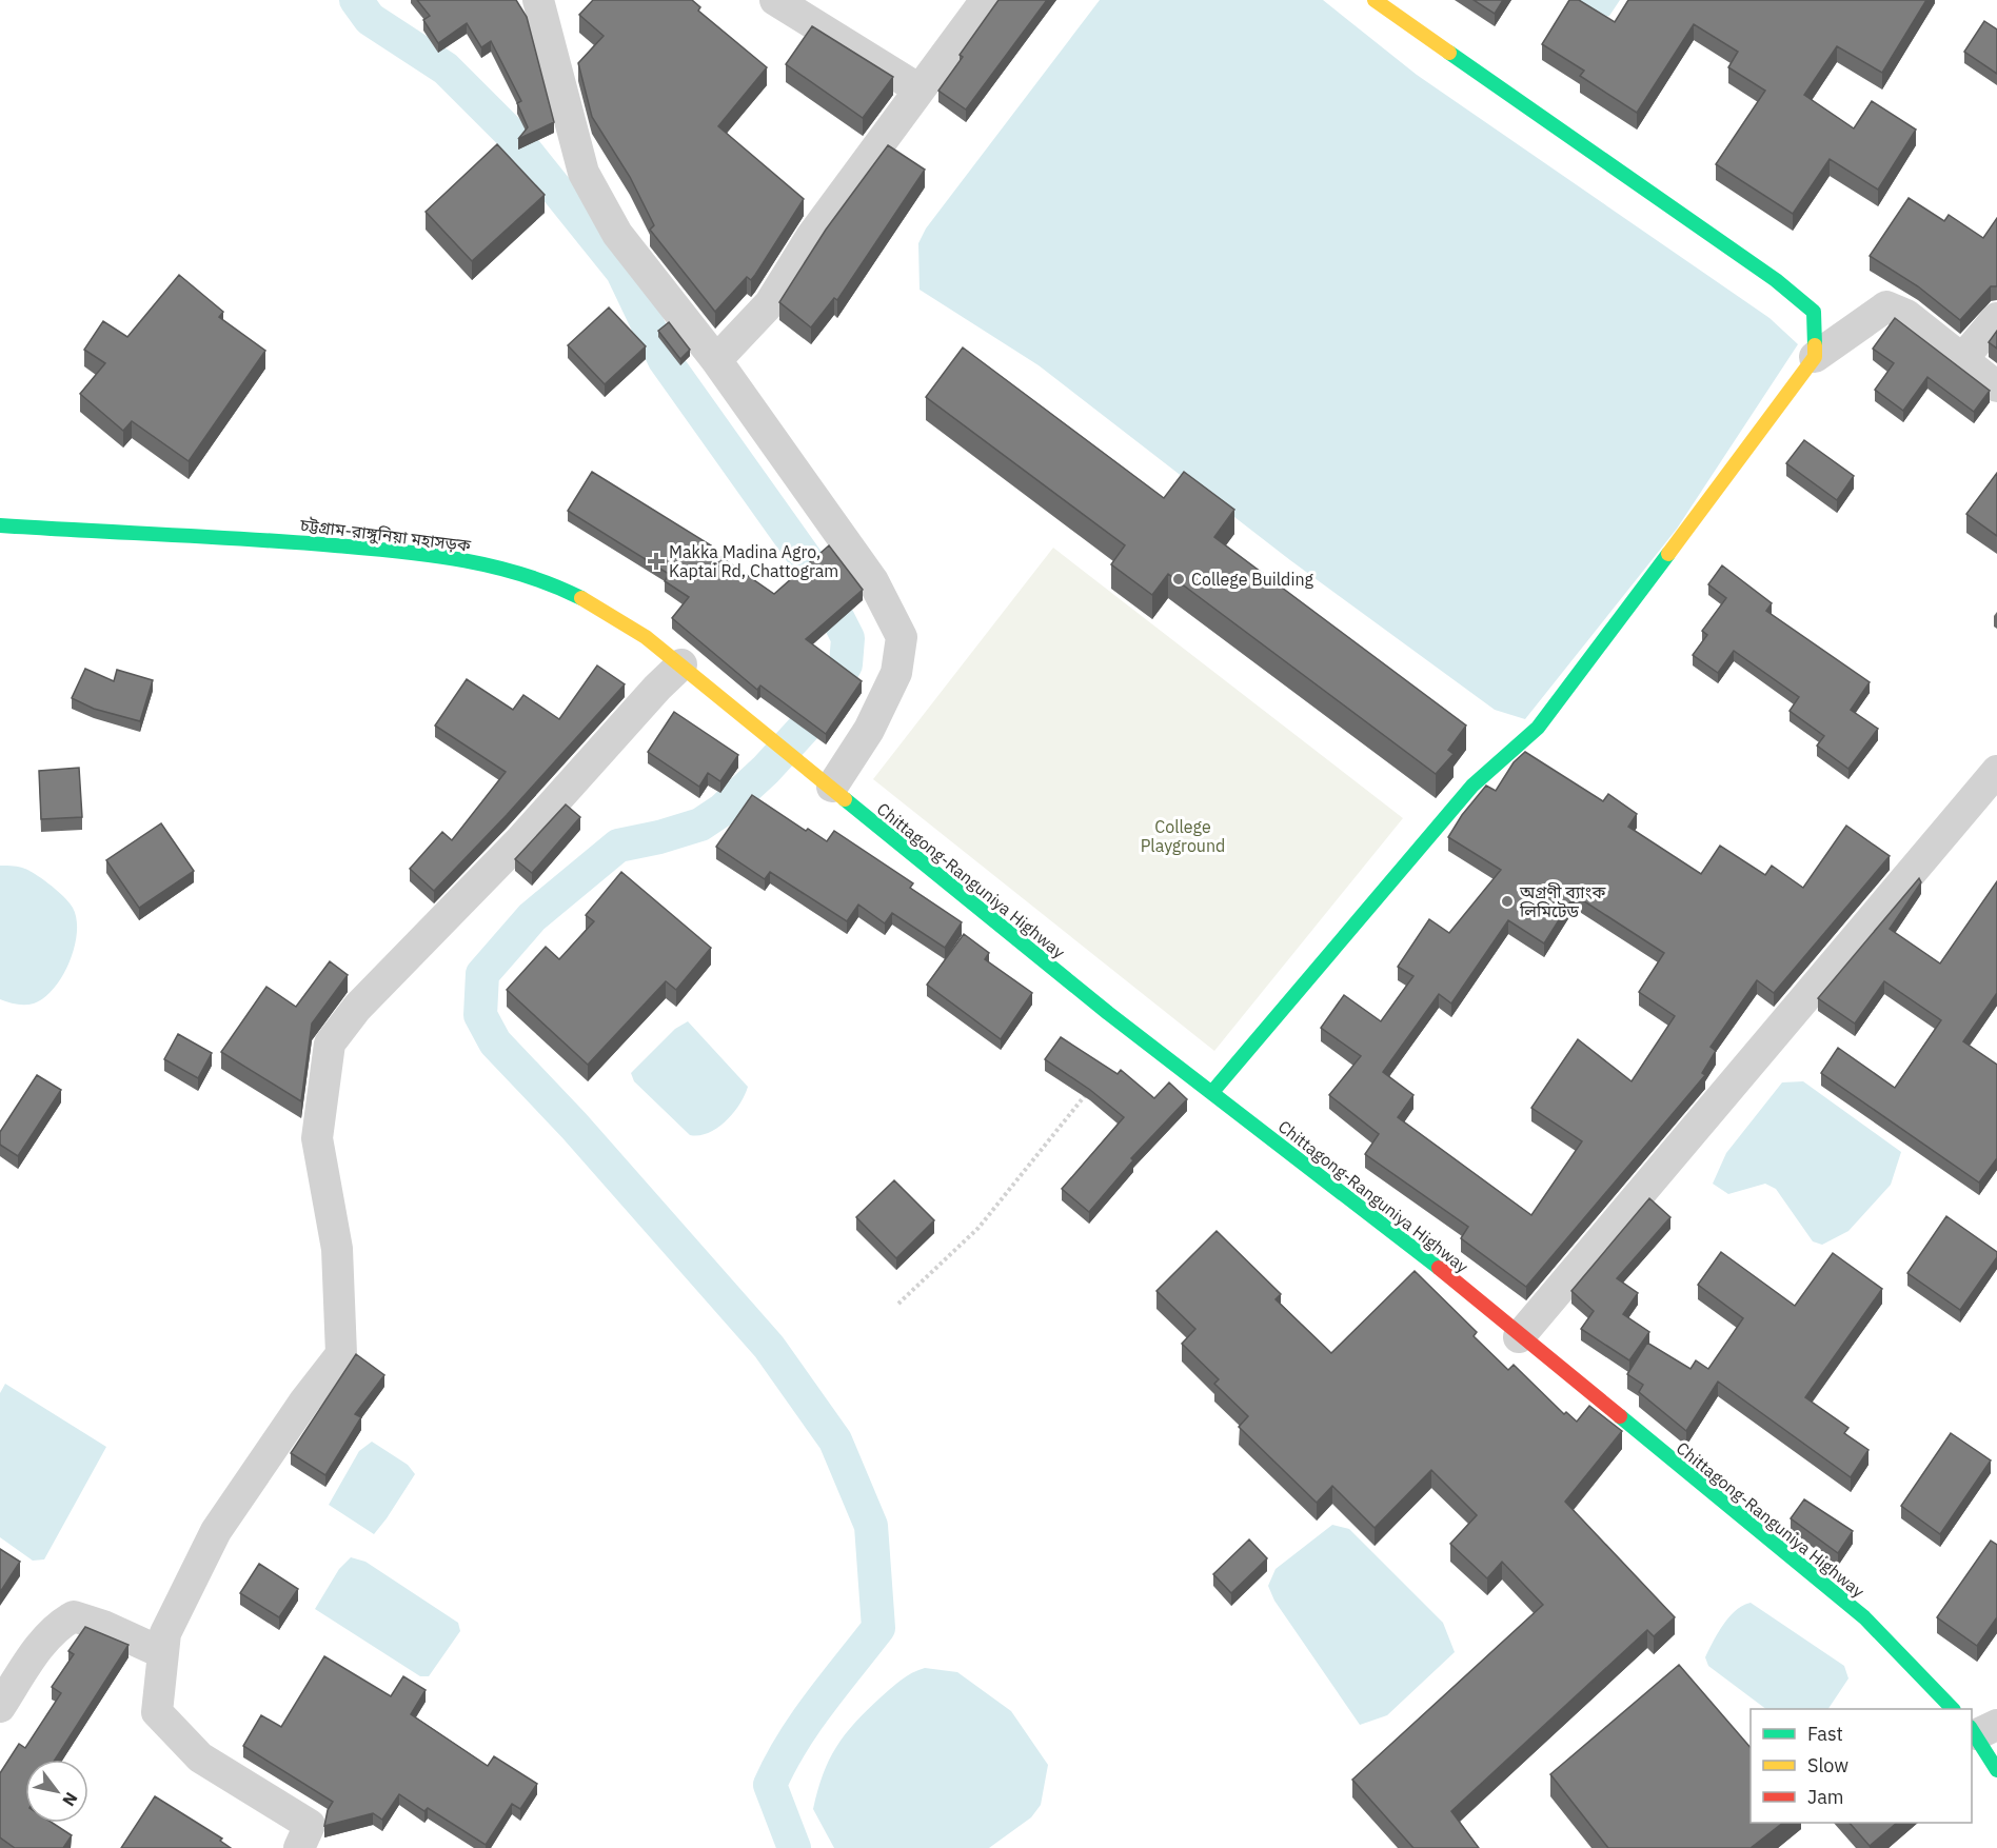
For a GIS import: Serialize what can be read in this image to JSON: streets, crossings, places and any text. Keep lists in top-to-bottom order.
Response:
{
  "streets": {
    "main road": ["চট্টগ্রাম-রাঙ্গুনিয়া মহাসড়ক", "Chittagong-Ranguniya Highway"]
  },
  "crossings": [
    ["চট্টগ্রাম-রাঙ্গুনিয়া মহাসড়ক", "Chittagong-Ranguniya Highway"]
  ],
  "parks": ["College Playground"],
  "places": {
    "health": ["Makka Madina Agro, Kaptai Rd, Chattogram"],
    "other": ["College Building", "অগ্রণী ব্যাংক লিমিটেড"]
  },
  "legend": ["Fast", "Slow", "Jam"],
  "north": "bottom right"
}
